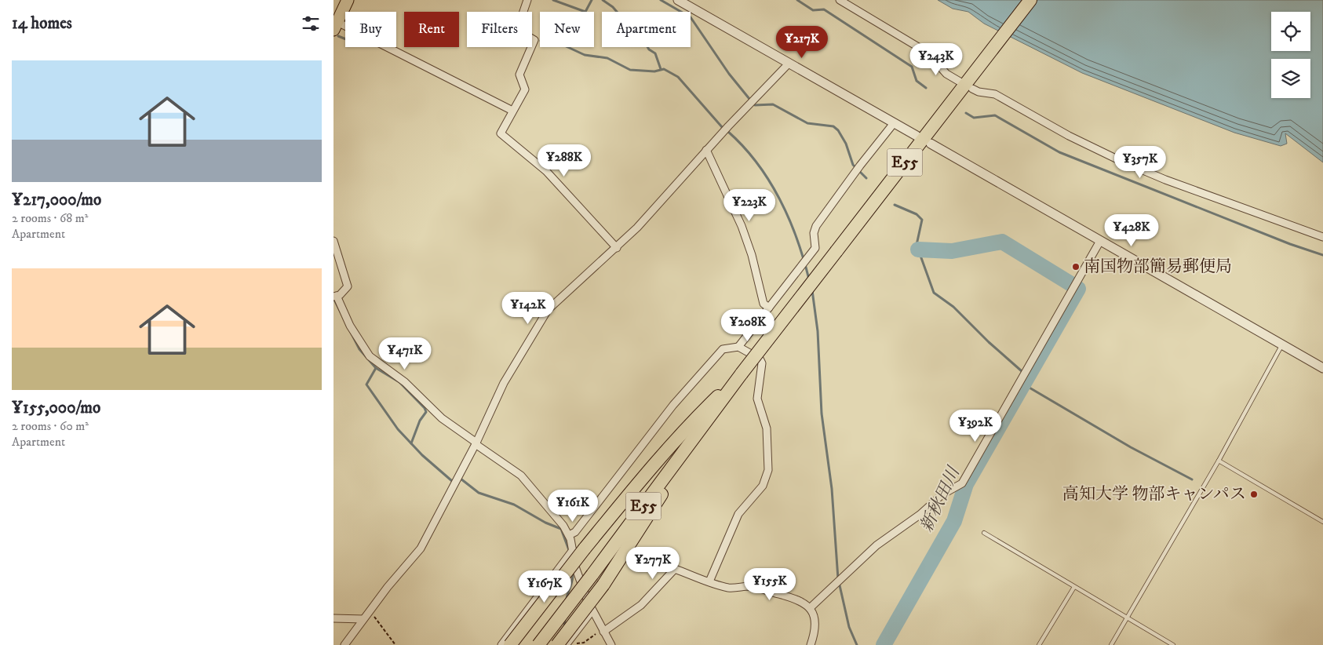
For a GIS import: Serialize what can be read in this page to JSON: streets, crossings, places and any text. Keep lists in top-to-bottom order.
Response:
{
  "streets": {
    "highway": ["E55"]
  },
  "water": ["新秋田川"],
  "places": ["南国物部簡易郵便局", "高知大学 物部キャンパス"],
  "page": {
    "heading": "14 homes",
    "chip": [
      "Buy",
      "Rent",
      "Filters",
      "New",
      "Apartment"
    ],
    "price": [
      "¥217K",
      "¥243K",
      "¥288K",
      "¥357K",
      "¥223K",
      "¥428K",
      "¥142K",
      "¥208K",
      "¥471K",
      "¥392K",
      "¥161K",
      "¥277K",
      "¥155K",
      "¥167K"
    ],
    "list": [
      {
        "name": "¥217,000/mo",
        "note": "2 rooms · 68 m² · Apartment"
      },
      {
        "name": "¥155,000/mo",
        "note": "2 rooms · 60 m² · Apartment"
      }
    ]
  }
}
